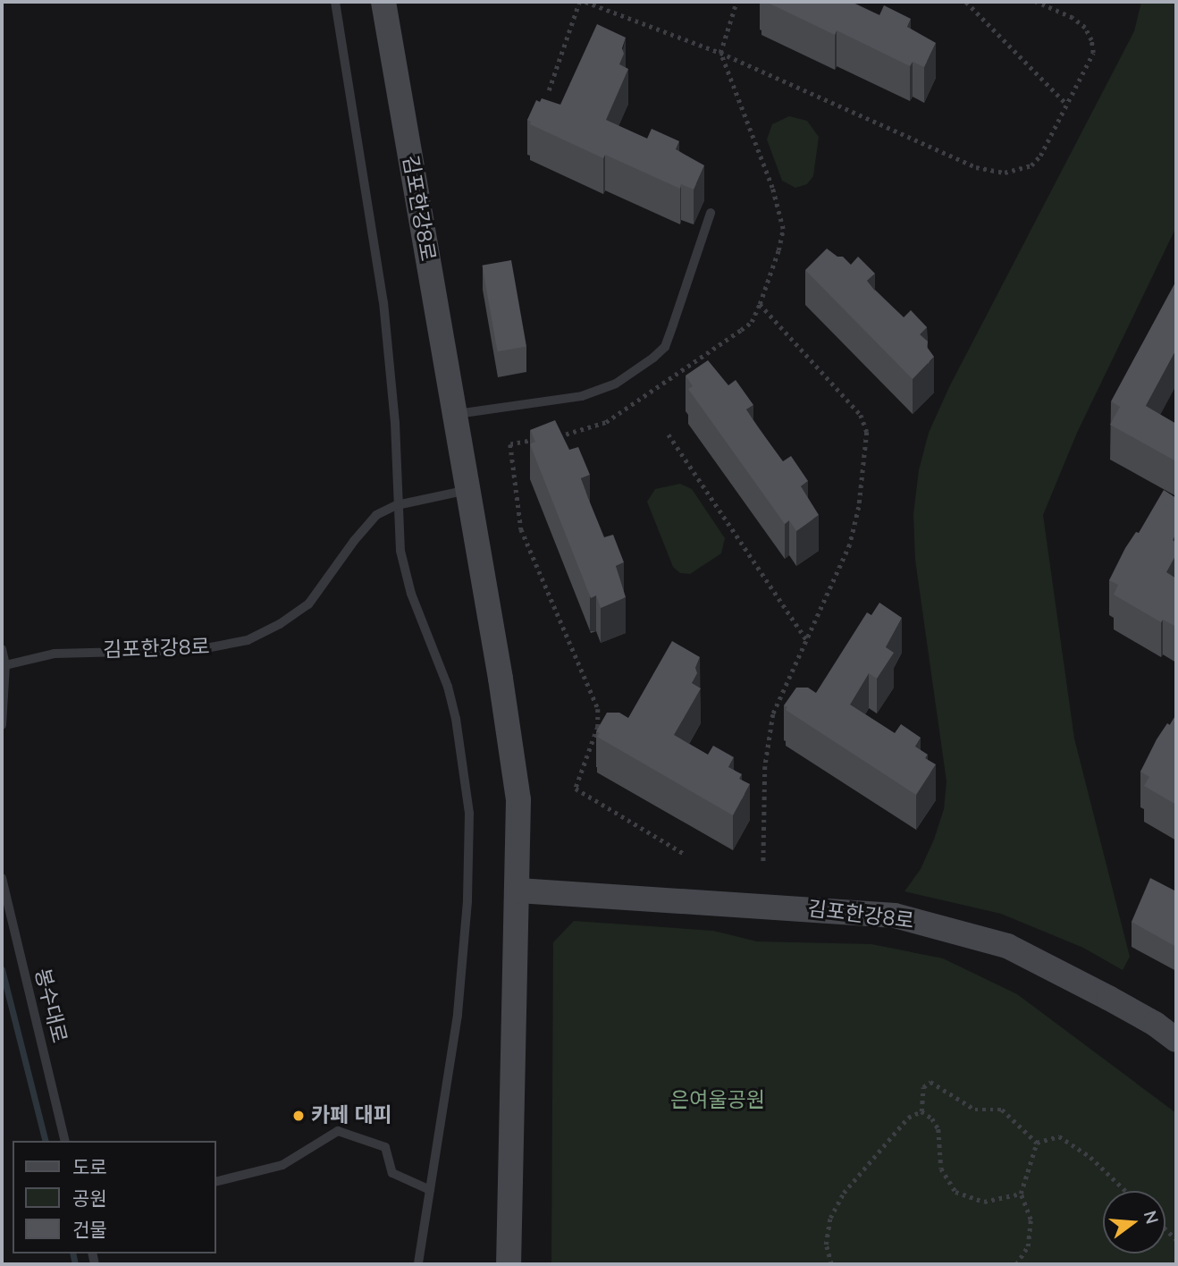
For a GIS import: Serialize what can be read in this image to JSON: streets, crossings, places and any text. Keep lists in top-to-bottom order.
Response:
{
  "streets": {
    "street": ["김포한강8로"],
    "lane": ["봉수대로"]
  },
  "parks": ["은여울공원"],
  "places": ["카페 대피"],
  "legend": ["도로", "공원", "건물"],
  "north": "right"
}
